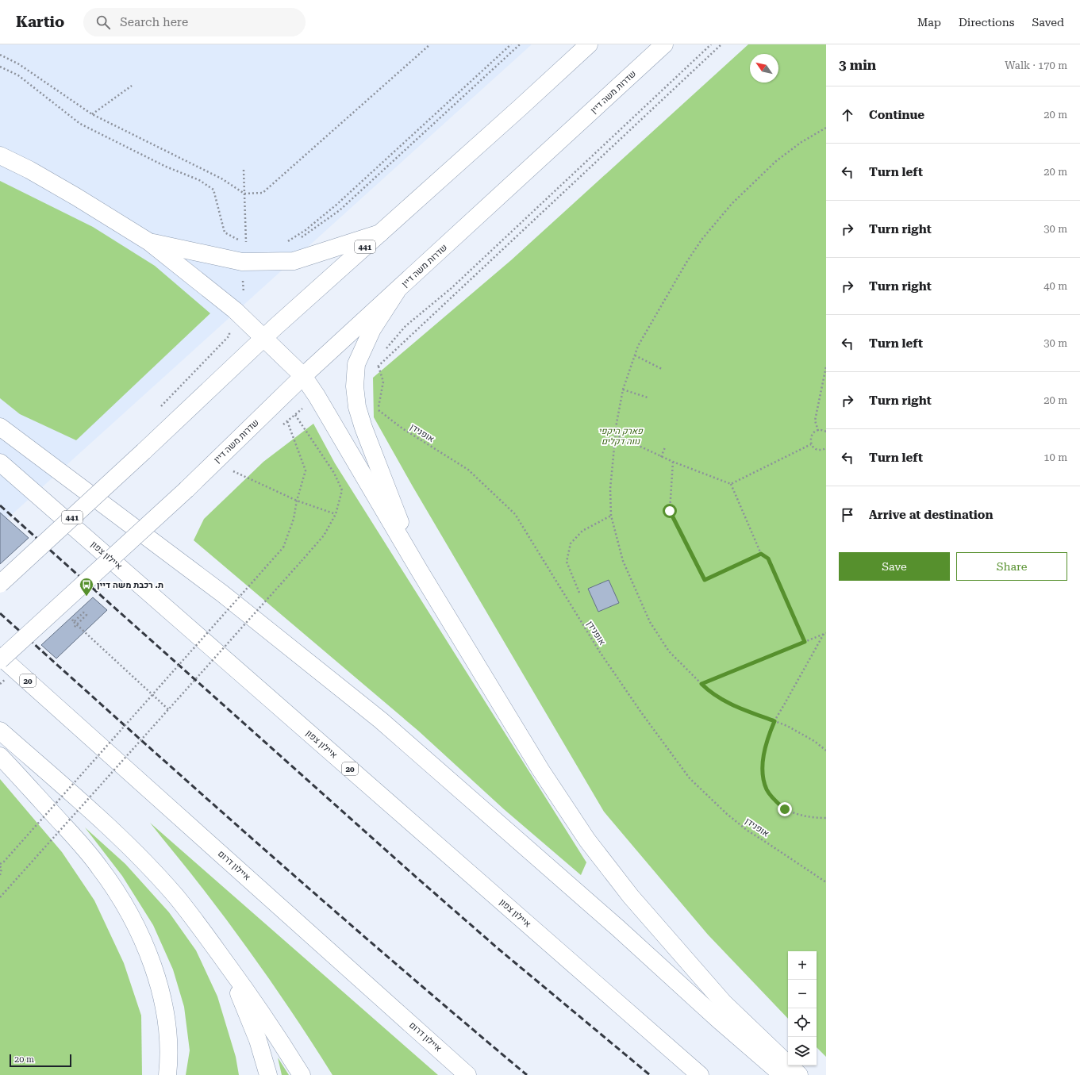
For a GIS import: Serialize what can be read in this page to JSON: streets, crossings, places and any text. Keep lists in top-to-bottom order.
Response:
{
  "streets": {
    "main road": [
      "שדרות משה דיין",
      "441",
      "איילון צפון",
      "20",
      "איילון דרום"
    ],
    "path": ["אופנידן"]
  },
  "parks": ["פארק היקפי נווה דקלים"],
  "places": {
    "bus stop": ["ת. רכבת משה דיין"]
  },
  "scale_bar": "20 m",
  "north": "top left",
  "page": {
    "header": "Kartio",
    "search": "Search here",
    "nav": ["Map", "Directions", "Saved"],
    "heading": ["3 min", "Walk · 170 m"],
    "list": [
      ["Continue", "20 m"],
      ["Turn left", "20 m"],
      ["Turn right", "30 m"],
      ["Turn right", "40 m"],
      ["Turn left", "30 m"],
      ["Turn right", "20 m"],
      ["Turn left", "10 m"],
      "Arrive at destination"
    ],
    "buttons": ["Save", "Share"],
    "map_buttons": ["+", "−"],
    "scale": "20 m"
  }
}
